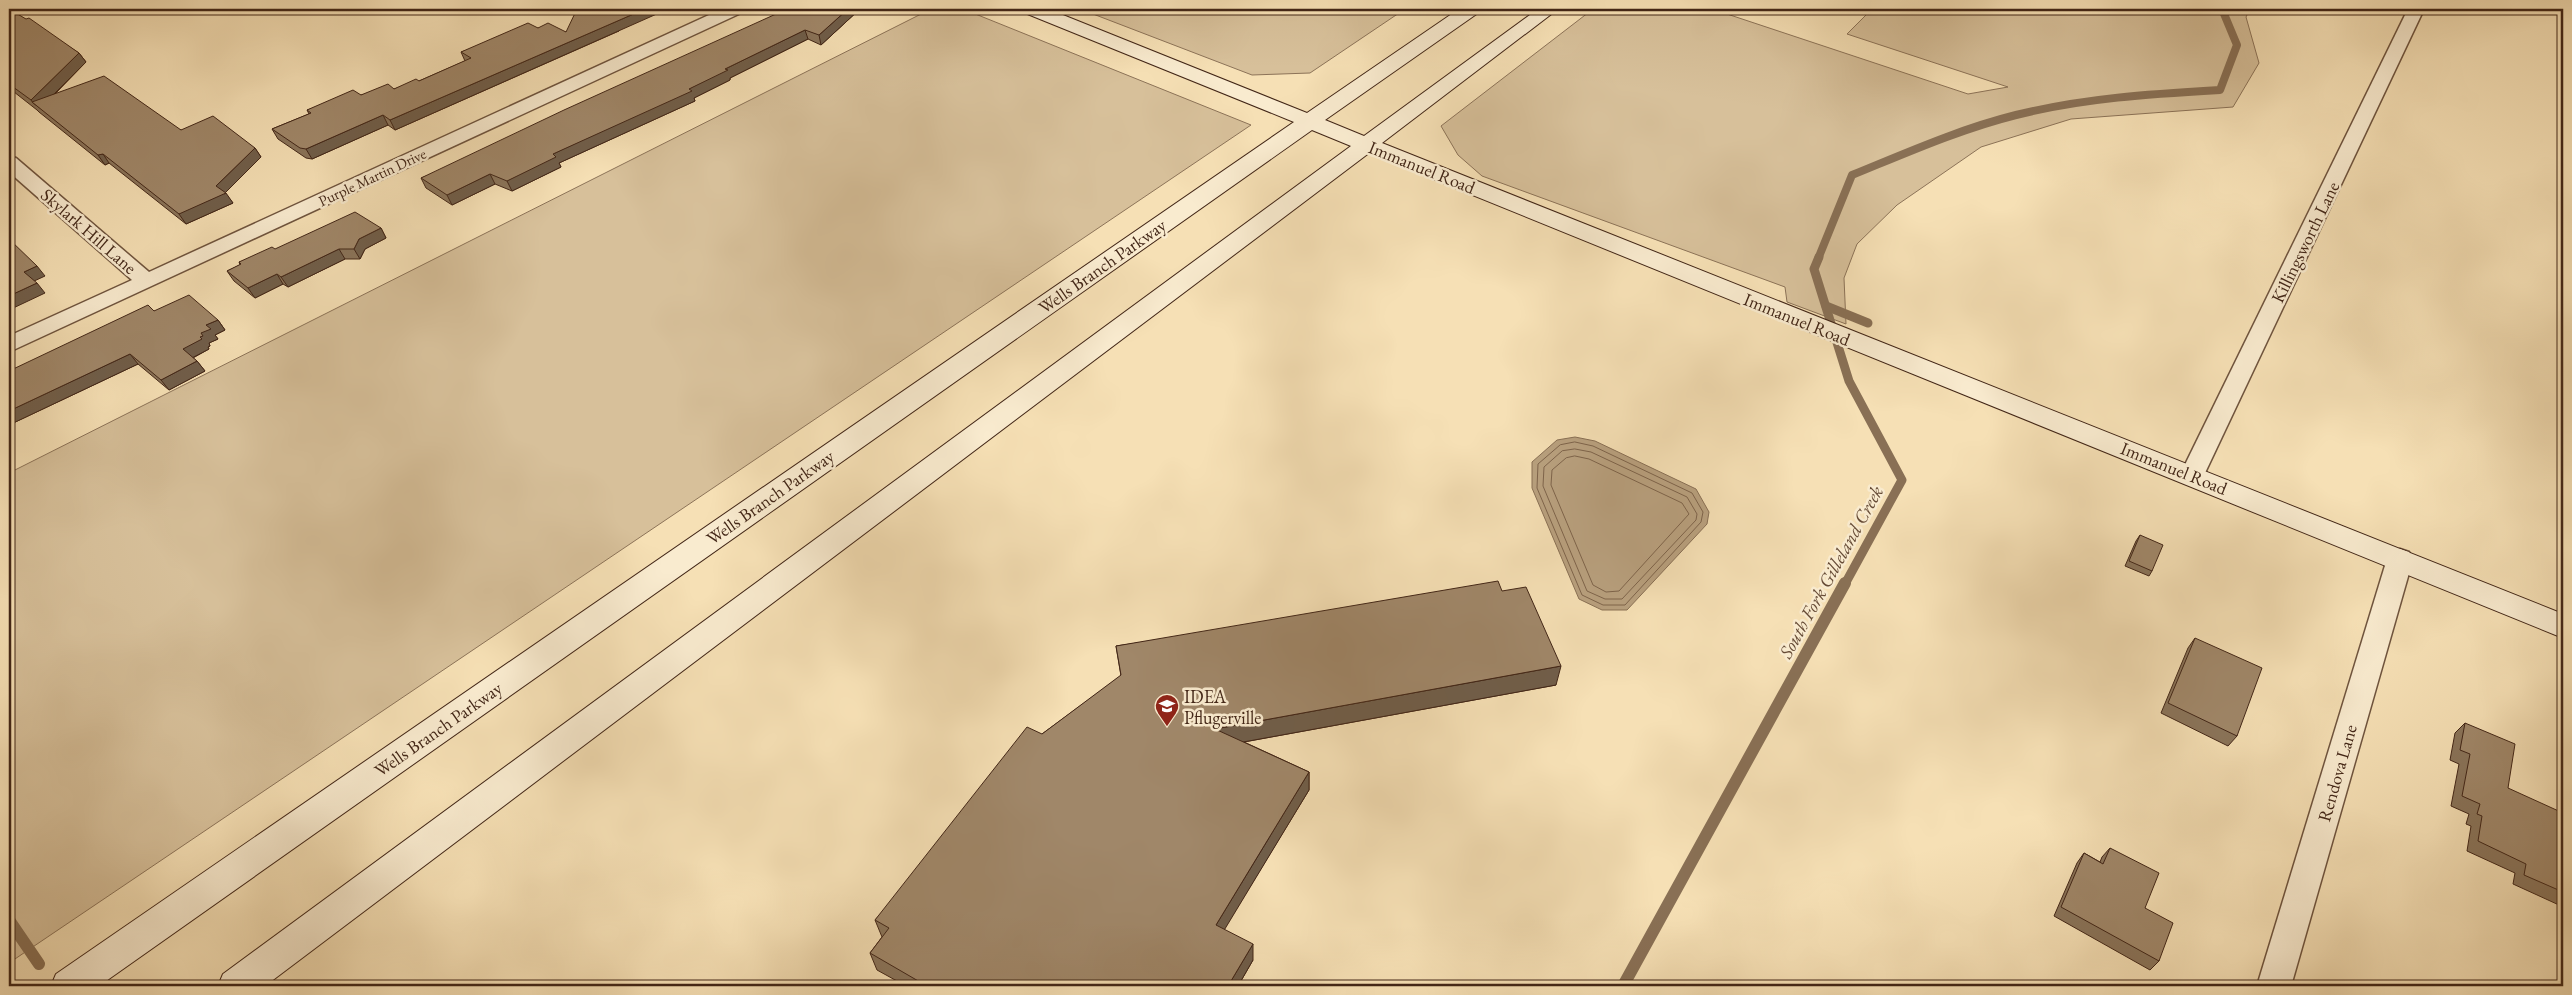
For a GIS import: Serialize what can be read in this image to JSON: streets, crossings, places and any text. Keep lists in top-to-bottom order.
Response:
{
  "streets": {
    "street": [
      "Immanuel Road",
      "Purple Martin Drive",
      "Skylark Hill Lane",
      "Killingsworth Lane",
      "Wells Branch Parkway",
      "Rendova Lane"
    ]
  },
  "crossings": [
    ["Immanuel Road", "Killingsworth Lane"],
    ["Immanuel Road", "Wells Branch Parkway"],
    ["Immanuel Road", "Rendova Lane"],
    ["Purple Martin Drive", "Skylark Hill Lane"]
  ],
  "water": ["South Fork Gilleland Creek"],
  "places": {
    "school or university": ["IDEA Pflugerville"]
  }
}
